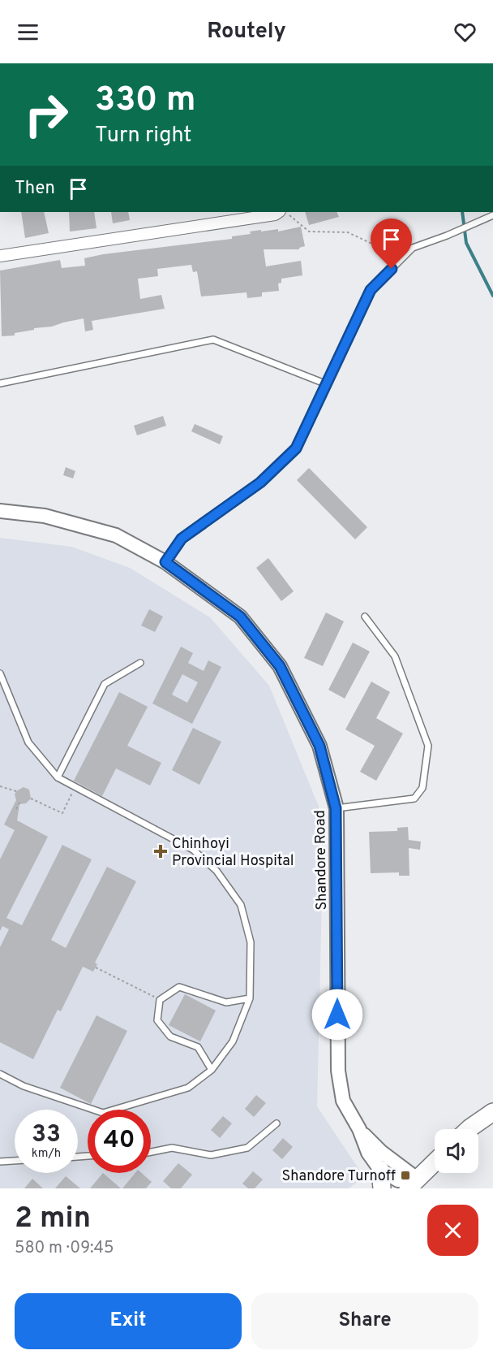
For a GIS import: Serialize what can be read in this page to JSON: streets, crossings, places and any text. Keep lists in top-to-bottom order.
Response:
{
  "streets": {
    "street": ["Shandore Road"]
  },
  "places": {
    "health": ["Chinhoyi Provincial Hospital"],
    "transit": ["Shandore Turnoff"]
  },
  "page": {
    "header": "Routely",
    "turn": ["330 m", "Turn right"],
    "then": "Then",
    "speed": "33 km/h",
    "limit": "40",
    "heading": ["2 min", "580 m · 09:45"],
    "buttons": ["Exit", "Share"]
  }
}
